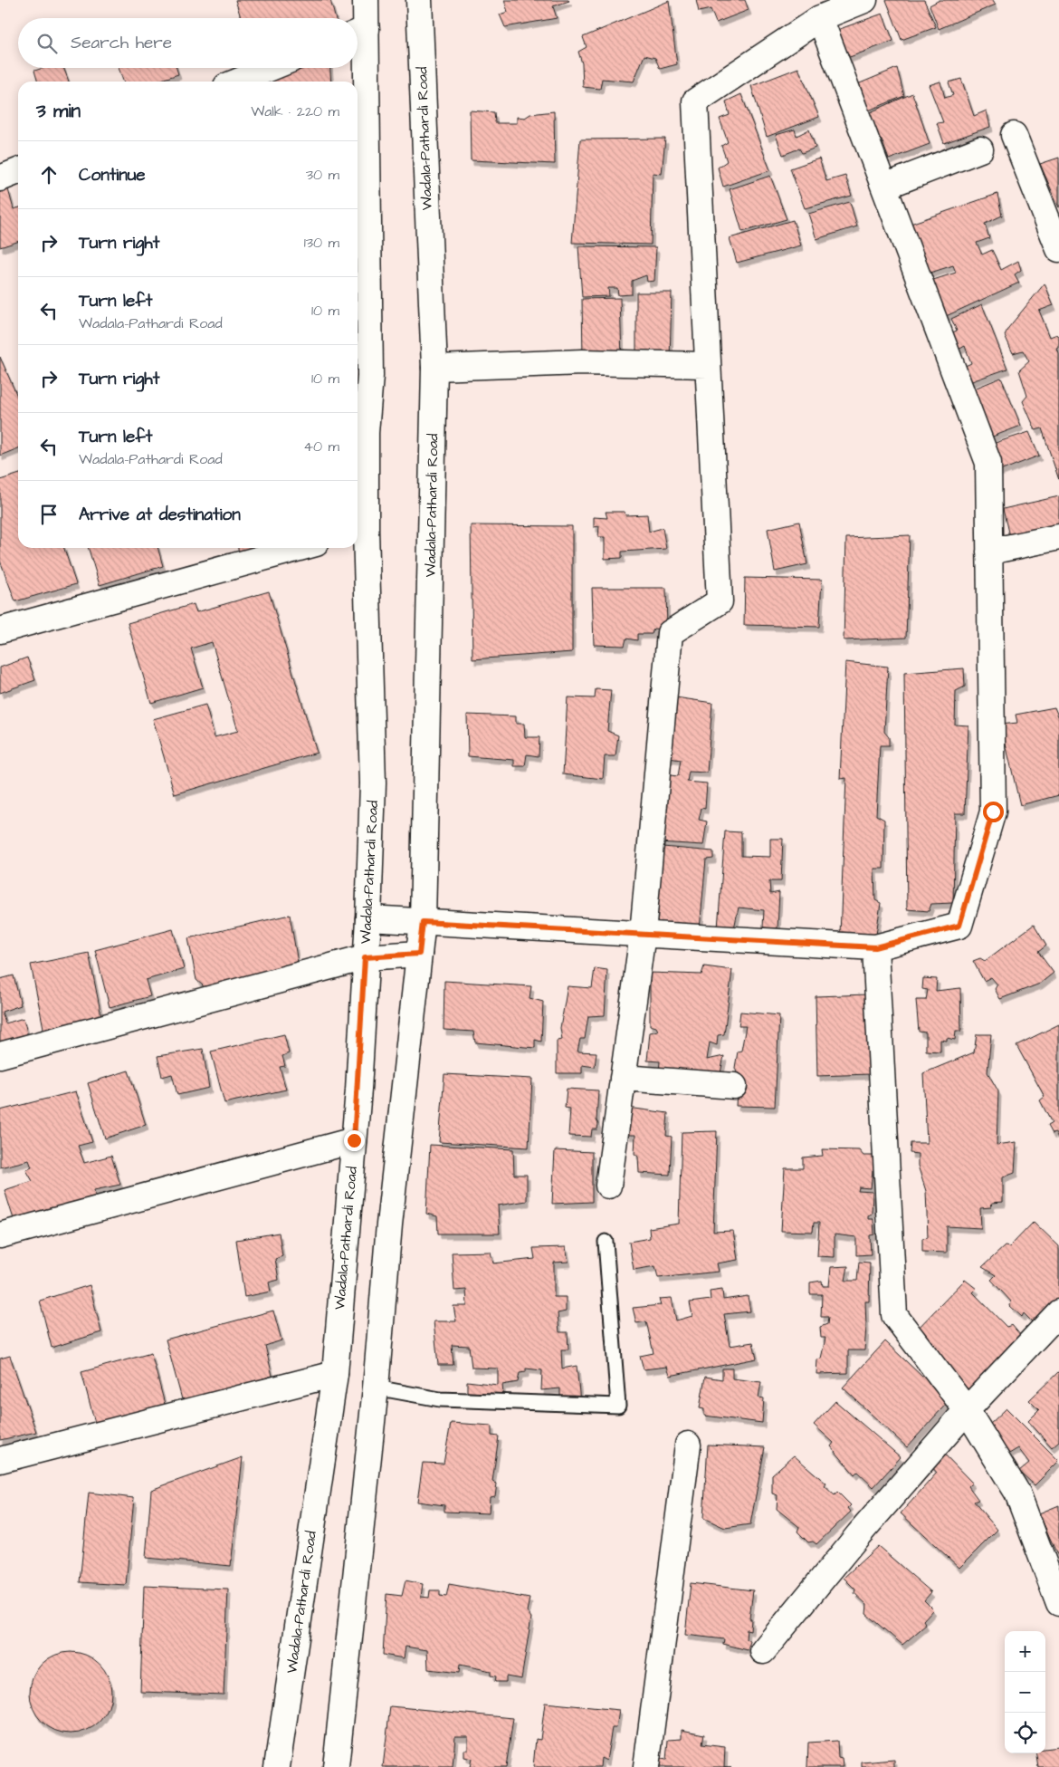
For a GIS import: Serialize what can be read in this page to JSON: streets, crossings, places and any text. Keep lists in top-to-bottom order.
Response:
{
  "streets": {
    "street": ["Wadala-Pathardi Road"]
  },
  "page": {
    "search": "Search here",
    "heading": ["3 min", "Walk · 220 m"],
    "list": [
      ["Continue", "30 m"],
      ["Turn right", "130 m"],
      ["Turn left", "Wadala-Pathardi Road", "10 m"],
      ["Turn right", "10 m"],
      ["Turn left", "Wadala-Pathardi Road", "40 m"],
      "Arrive at destination"
    ],
    "map_buttons": ["+", "−"]
  }
}
